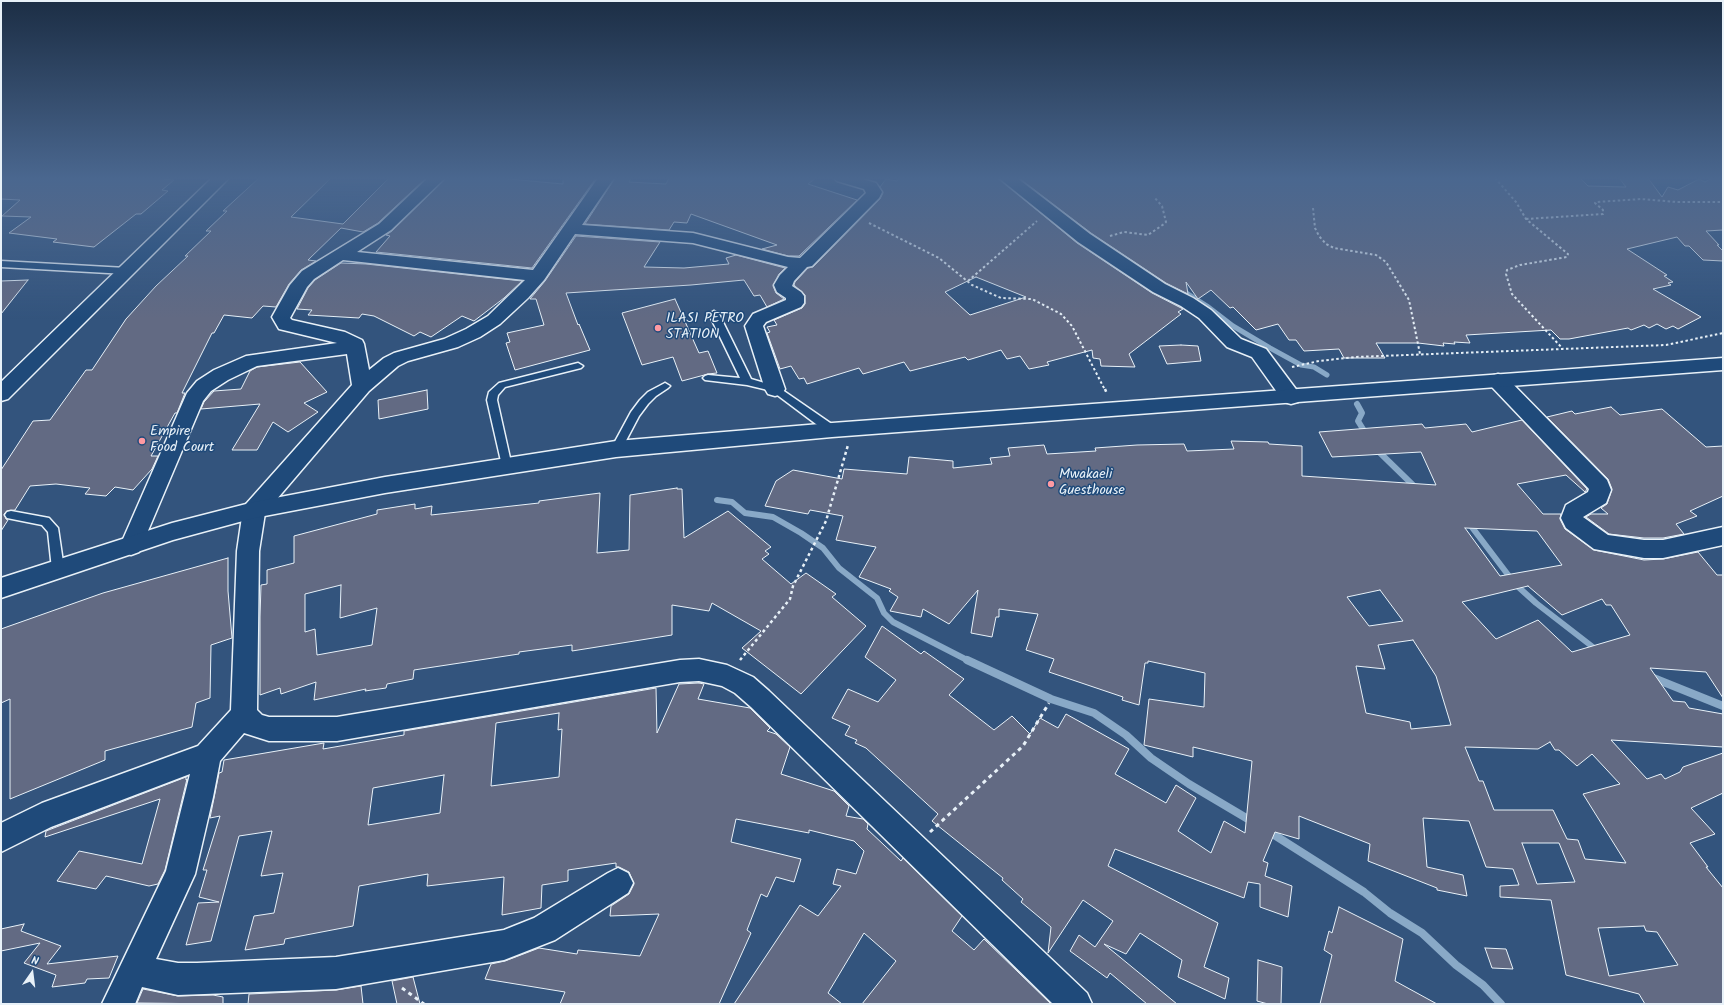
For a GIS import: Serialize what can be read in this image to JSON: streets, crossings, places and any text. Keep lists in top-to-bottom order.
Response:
{
  "places": ["ILASI PETRO STATION", "Empire Food Court", "Mwakaeli Guesthouse"],
  "north": "top"
}
